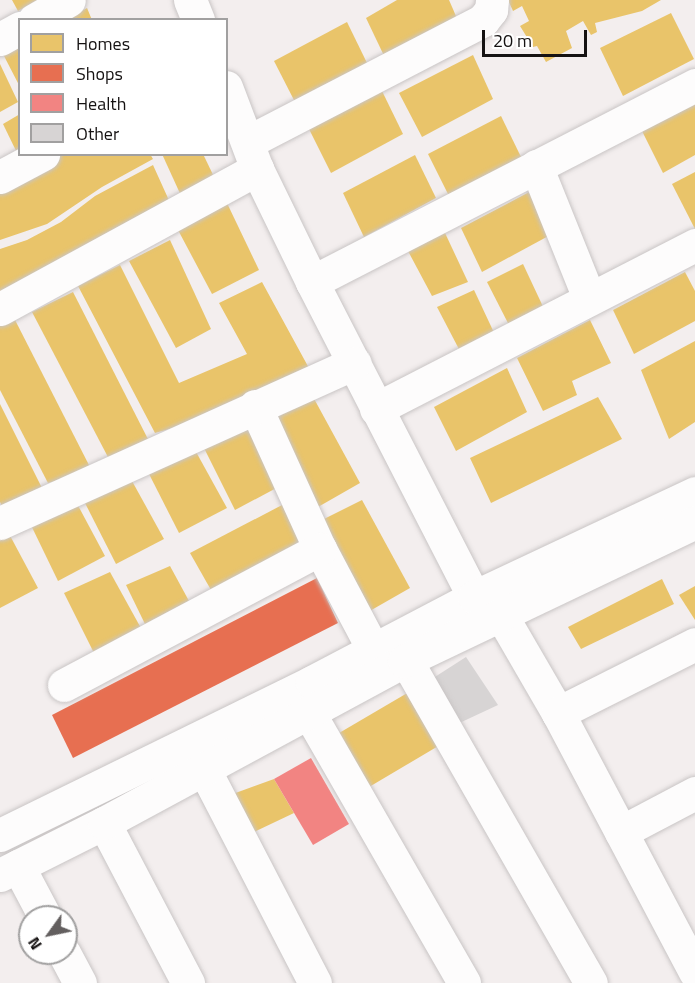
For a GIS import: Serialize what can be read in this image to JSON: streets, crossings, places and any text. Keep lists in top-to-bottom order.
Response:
{
  "legend": [
    "Homes",
    "Shops",
    "Health",
    "Other"
  ],
  "scale_bar": "20 m",
  "north": "bottom left"
}
